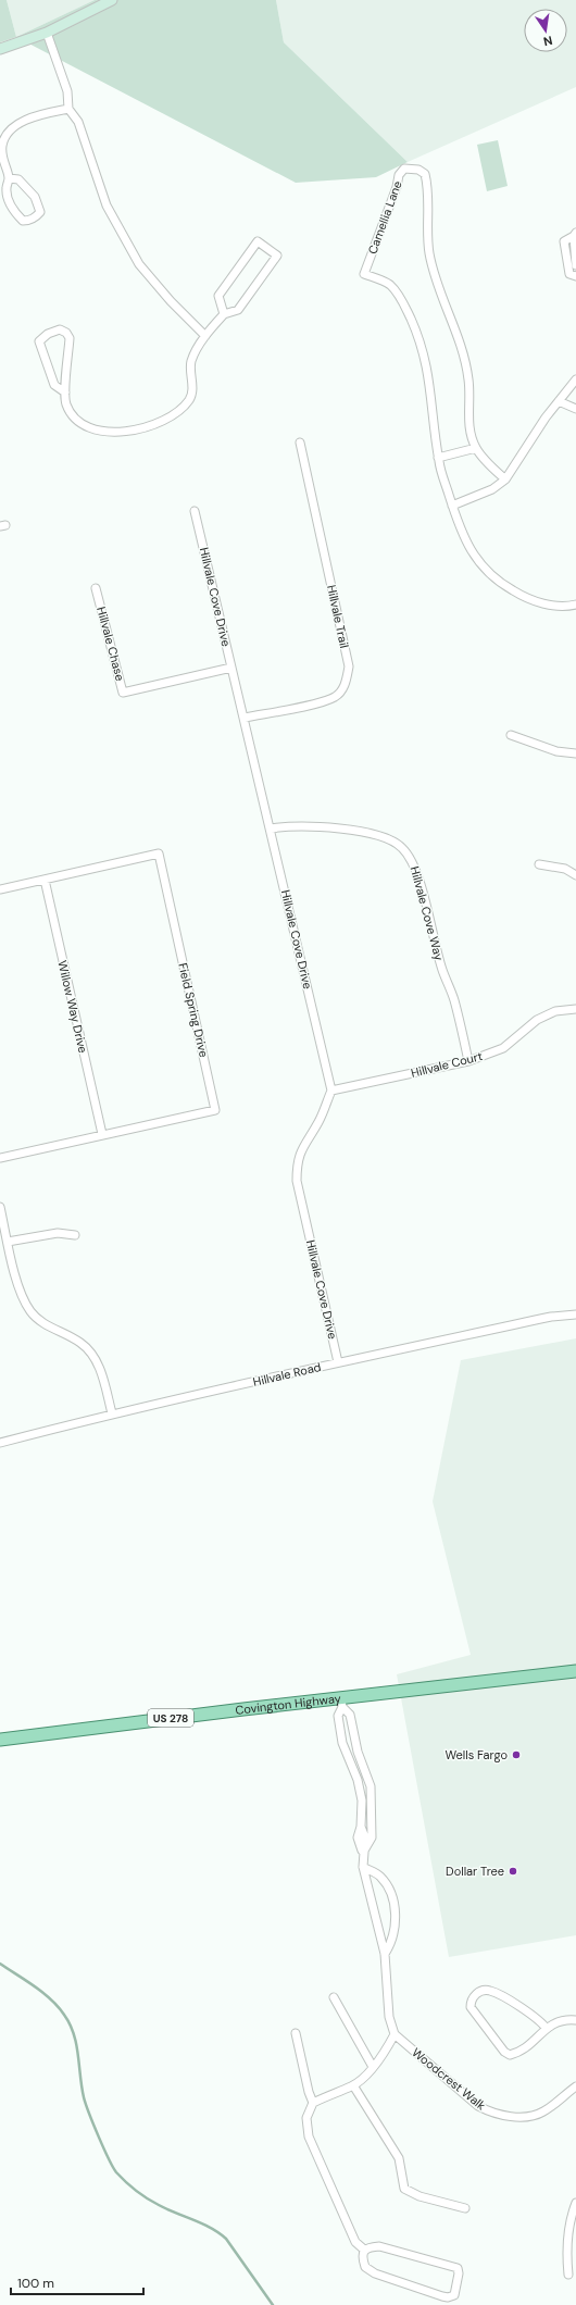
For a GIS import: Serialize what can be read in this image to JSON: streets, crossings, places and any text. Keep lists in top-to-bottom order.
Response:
{
  "streets": {
    "main road": ["Covington Highway", "US 278"],
    "street": [
      "Camellia Lane",
      "Hillvale Cove Drive",
      "Hillvale Trail",
      "Hillvale Chase",
      "Hillvale Cove Way",
      "Willow Way Drive",
      "Field Spring Drive",
      "Hillvale Court",
      "Hillvale Road",
      "Woodcrest Walk"
    ]
  },
  "crossings": [
    ["Hillvale Cove Drive", "Hillvale Trail"],
    ["Hillvale Cove Drive", "Hillvale Chase"],
    ["Hillvale Cove Drive", "Hillvale Cove Way"],
    ["Hillvale Cove Drive", "Hillvale Court"],
    ["Hillvale Cove Drive", "Hillvale Road"],
    ["Hillvale Cove Way", "Hillvale Court"],
    ["Willow Way Drive", "Field Spring Drive"]
  ],
  "places": ["Wells Fargo", "Dollar Tree"],
  "scale_bar": "100 m",
  "north": "bottom"
}
